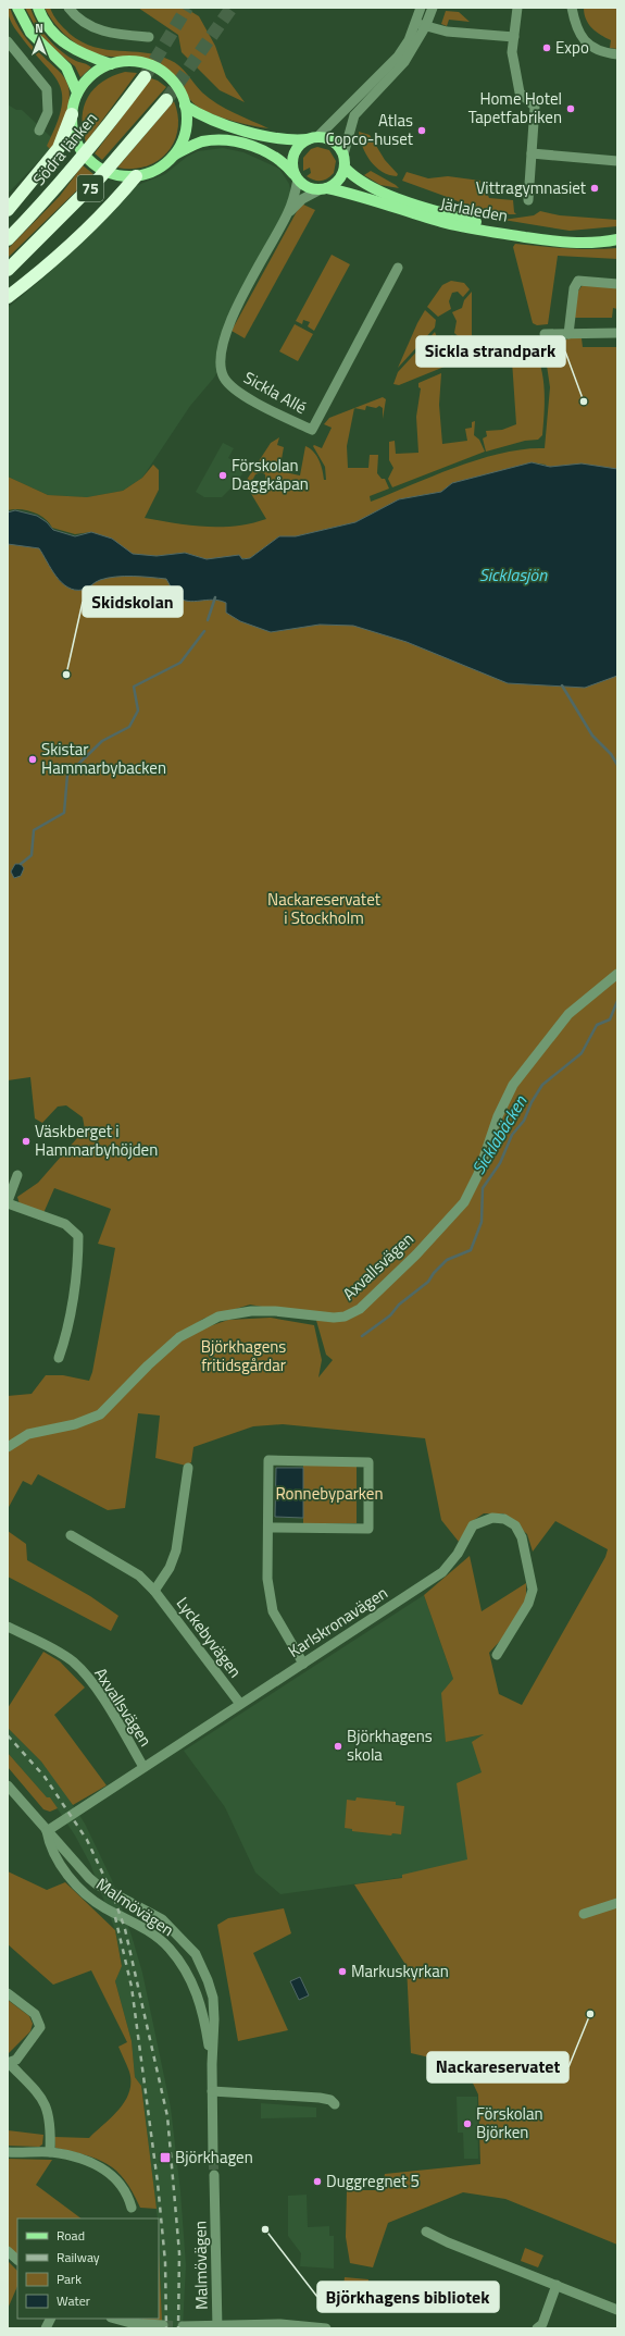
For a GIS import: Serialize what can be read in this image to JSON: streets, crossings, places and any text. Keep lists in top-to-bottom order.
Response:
{
  "streets": {
    "highway": ["Södra länken", "75"],
    "main road": ["Järlaleden"],
    "street": [
      "Sickla Allé",
      "Axvallsvägen",
      "Karlskronavägen",
      "Lyckebyvägen",
      "Malmövägen"
    ]
  },
  "crossings": [
    ["Järlaleden", "Sickla Allé"],
    ["Axvallsvägen", "Karlskronavägen"],
    ["Karlskronavägen", "Lyckebyvägen"],
    ["Karlskronavägen", "Malmövägen"]
  ],
  "water": ["Sicklasjön", "Sicklabäcken"],
  "parks": ["Nackareservatet i Stockholm", "Björkhagens fritidsgårdar", "Ronnebyparken"],
  "places": {
    "other": [
      "Expo",
      "Home Hotel Tapetfabriken",
      "Atlas Copco-huset",
      "Vittragymnasiet",
      "Sickla strandpark",
      "Förskolan Daggkåpan",
      "Skidskolan",
      "Skistar Hammarbybacken",
      "Väskberget i Hammarbyhöjden",
      "Björkhagens skola",
      "Markuskyrkan",
      "Nackareservatet",
      "Förskolan Björken",
      "Duggregnet 5",
      "Björkhagens bibliotek"
    ],
    "transit": ["Björkhagen"]
  },
  "legend": [
    "Road",
    "Railway",
    "Park",
    "Water"
  ],
  "north": "top"
}
